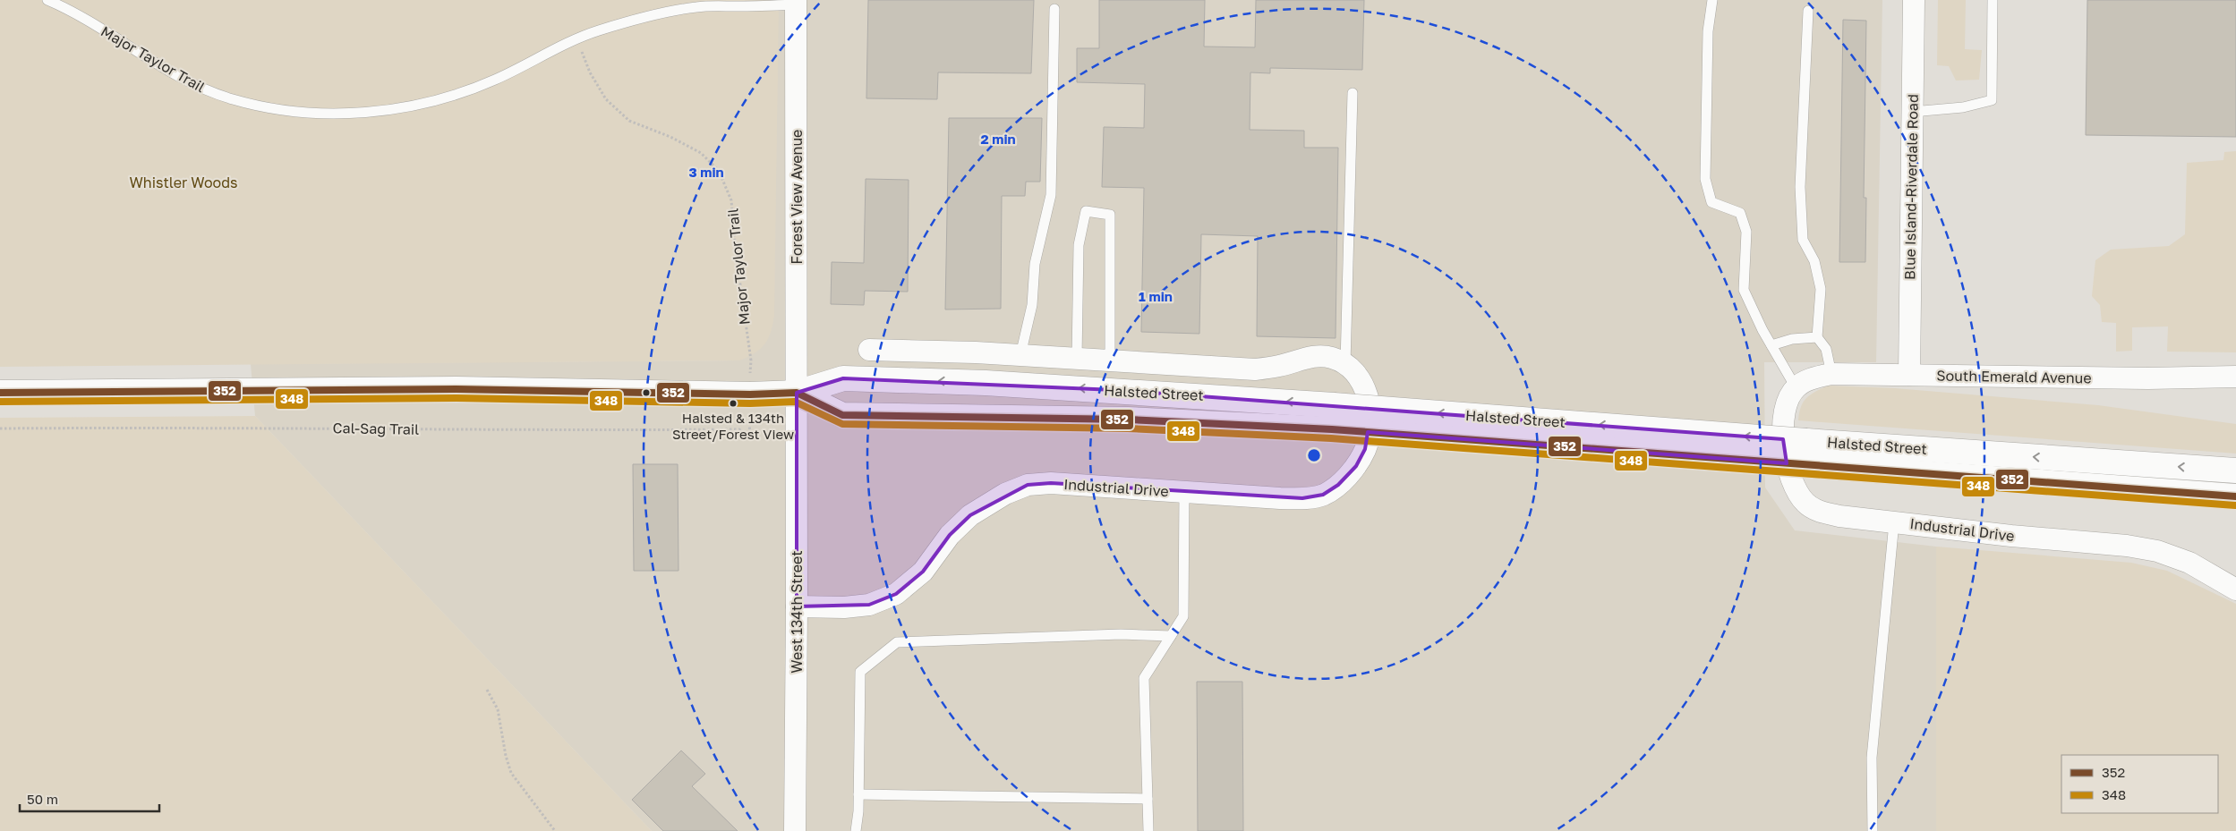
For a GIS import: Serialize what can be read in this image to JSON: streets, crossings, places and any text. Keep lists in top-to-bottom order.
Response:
{
  "streets": {
    "main road": ["Halsted Street"],
    "street": [
      "Blue Island-Riverdale Road",
      "Forest View Avenue",
      "South Emerald Avenue",
      "Industrial Drive",
      "West 134th Street"
    ],
    "lane": ["Major Taylor Trail"],
    "path": ["Cal-Sag Trail"]
  },
  "crossings": [
    ["Blue Island-Riverdale Road", "South Emerald Avenue"],
    ["Forest View Avenue", "Halsted Street"],
    ["Forest View Avenue", "West 134th Street"],
    ["South Emerald Avenue", "Industrial Drive"],
    ["Halsted Street", "West 134th Street"],
    ["Industrial Drive", "West 134th Street"]
  ],
  "parks": ["Whistler Woods"],
  "places": ["Halsted & 134th Street/Forest View"],
  "lines": ["transit line 352", "transit line 348"],
  "legend": ["352", "348"],
  "scale_bar": "50 m",
  "rings": ["2 min", "3 min", "1 min"]
}
